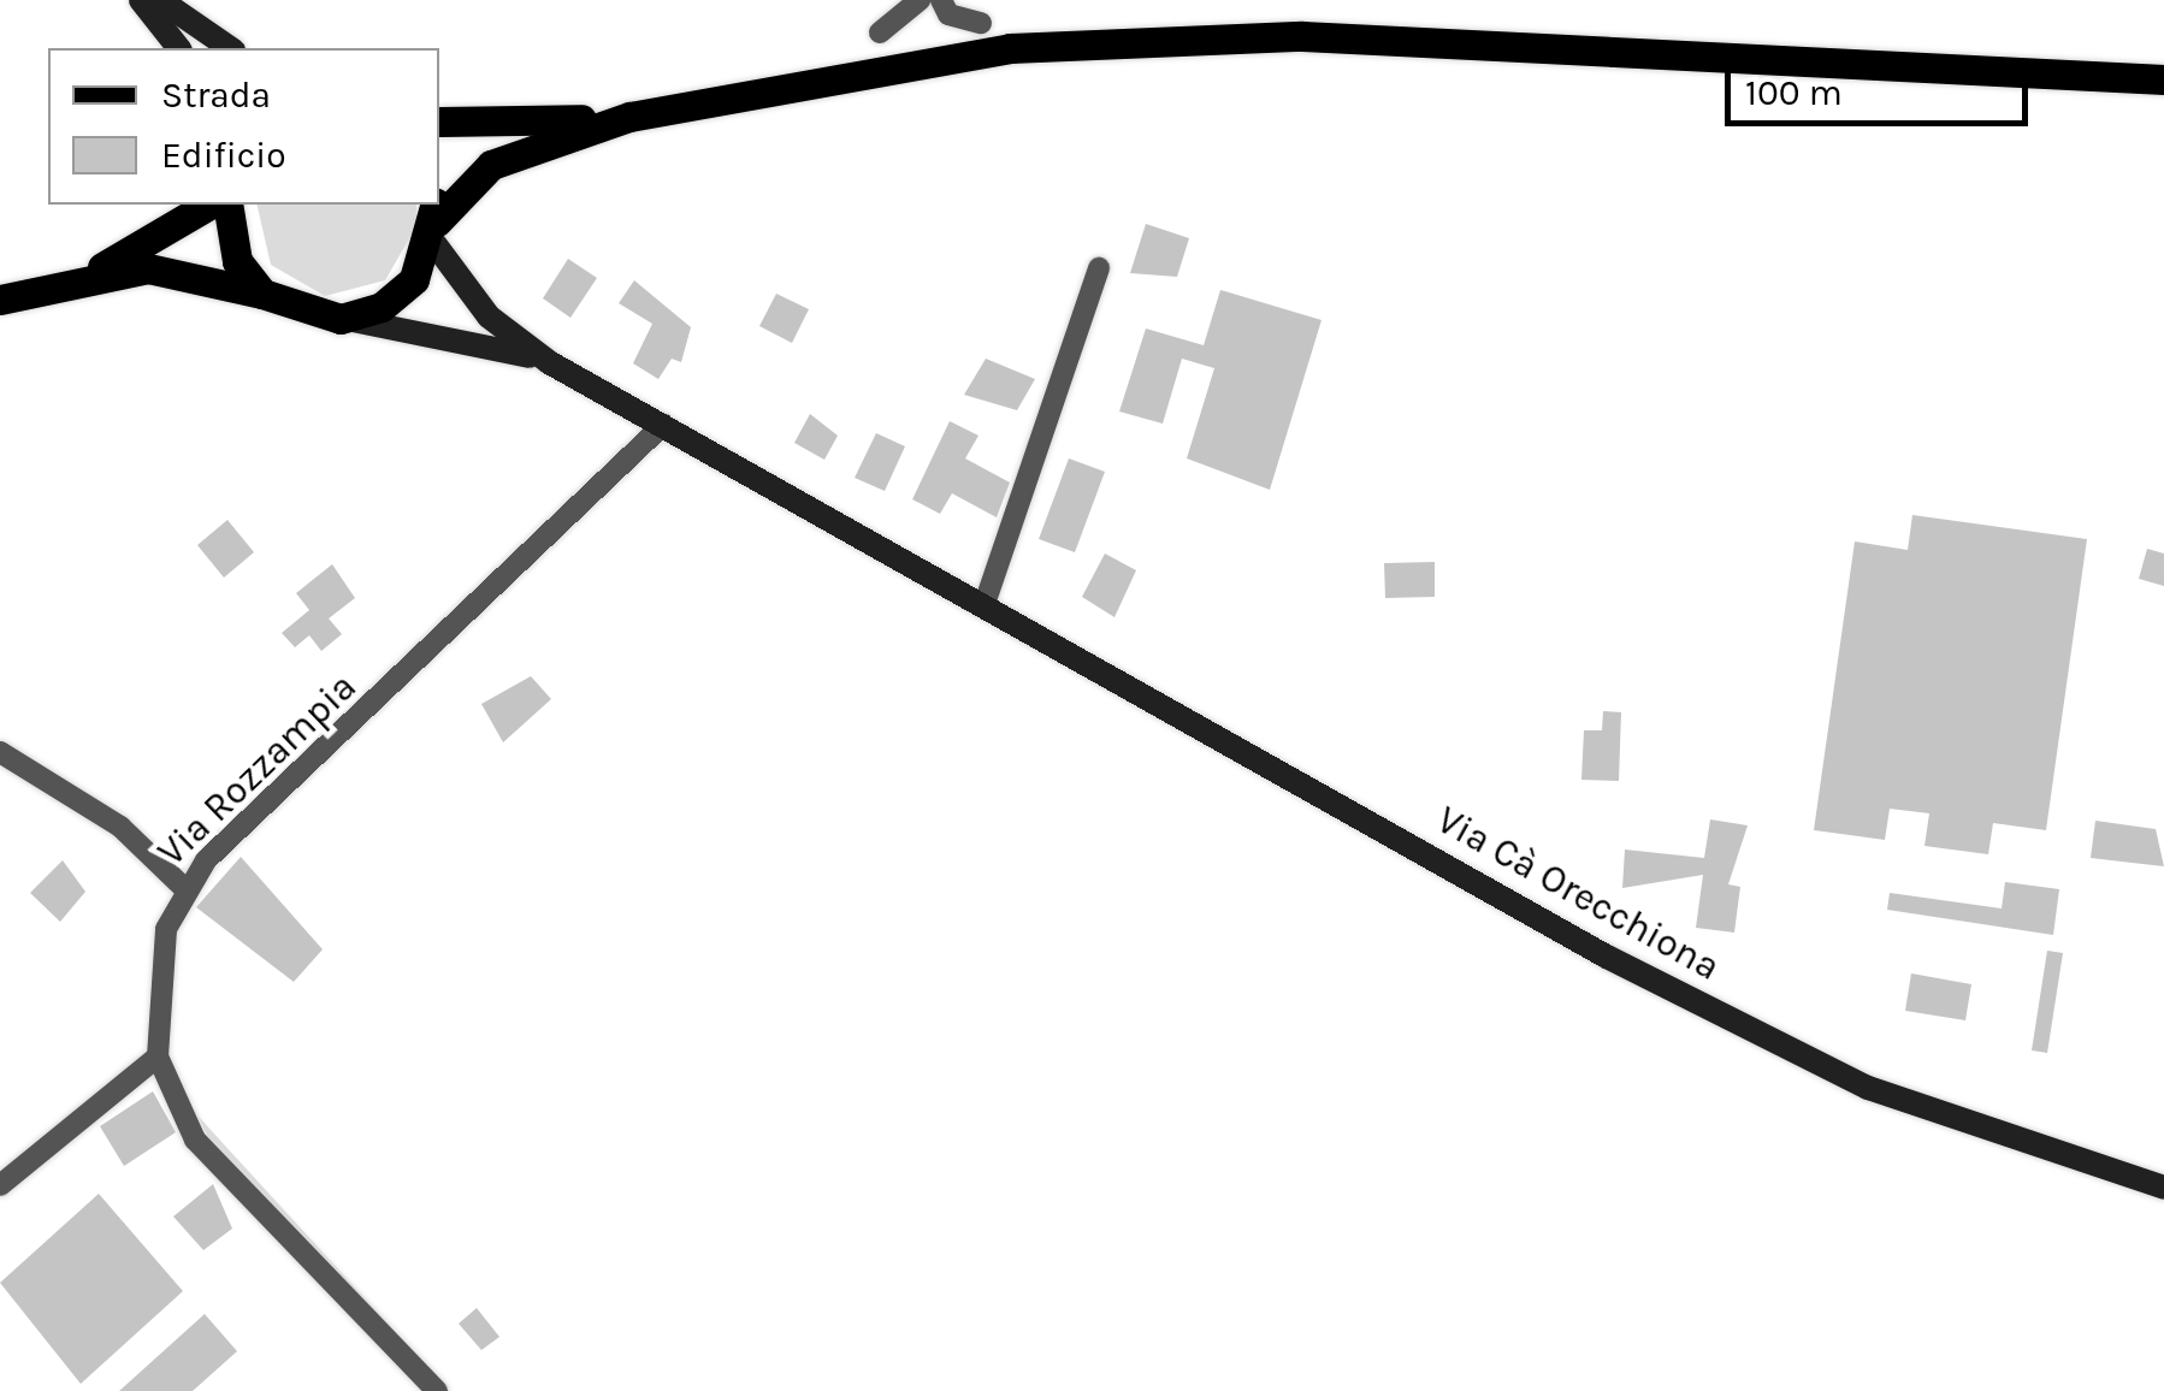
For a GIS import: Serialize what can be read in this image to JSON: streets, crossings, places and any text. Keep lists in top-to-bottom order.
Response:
{
  "streets": {
    "main road": ["Via Cà Orecchiona"],
    "street": ["Via Rozzampia"]
  },
  "crossings": [
    ["Via Rozzampia", "Via Cà Orecchiona"]
  ],
  "legend": ["Strada", "Edificio"],
  "scale_bar": "100 m"
}
